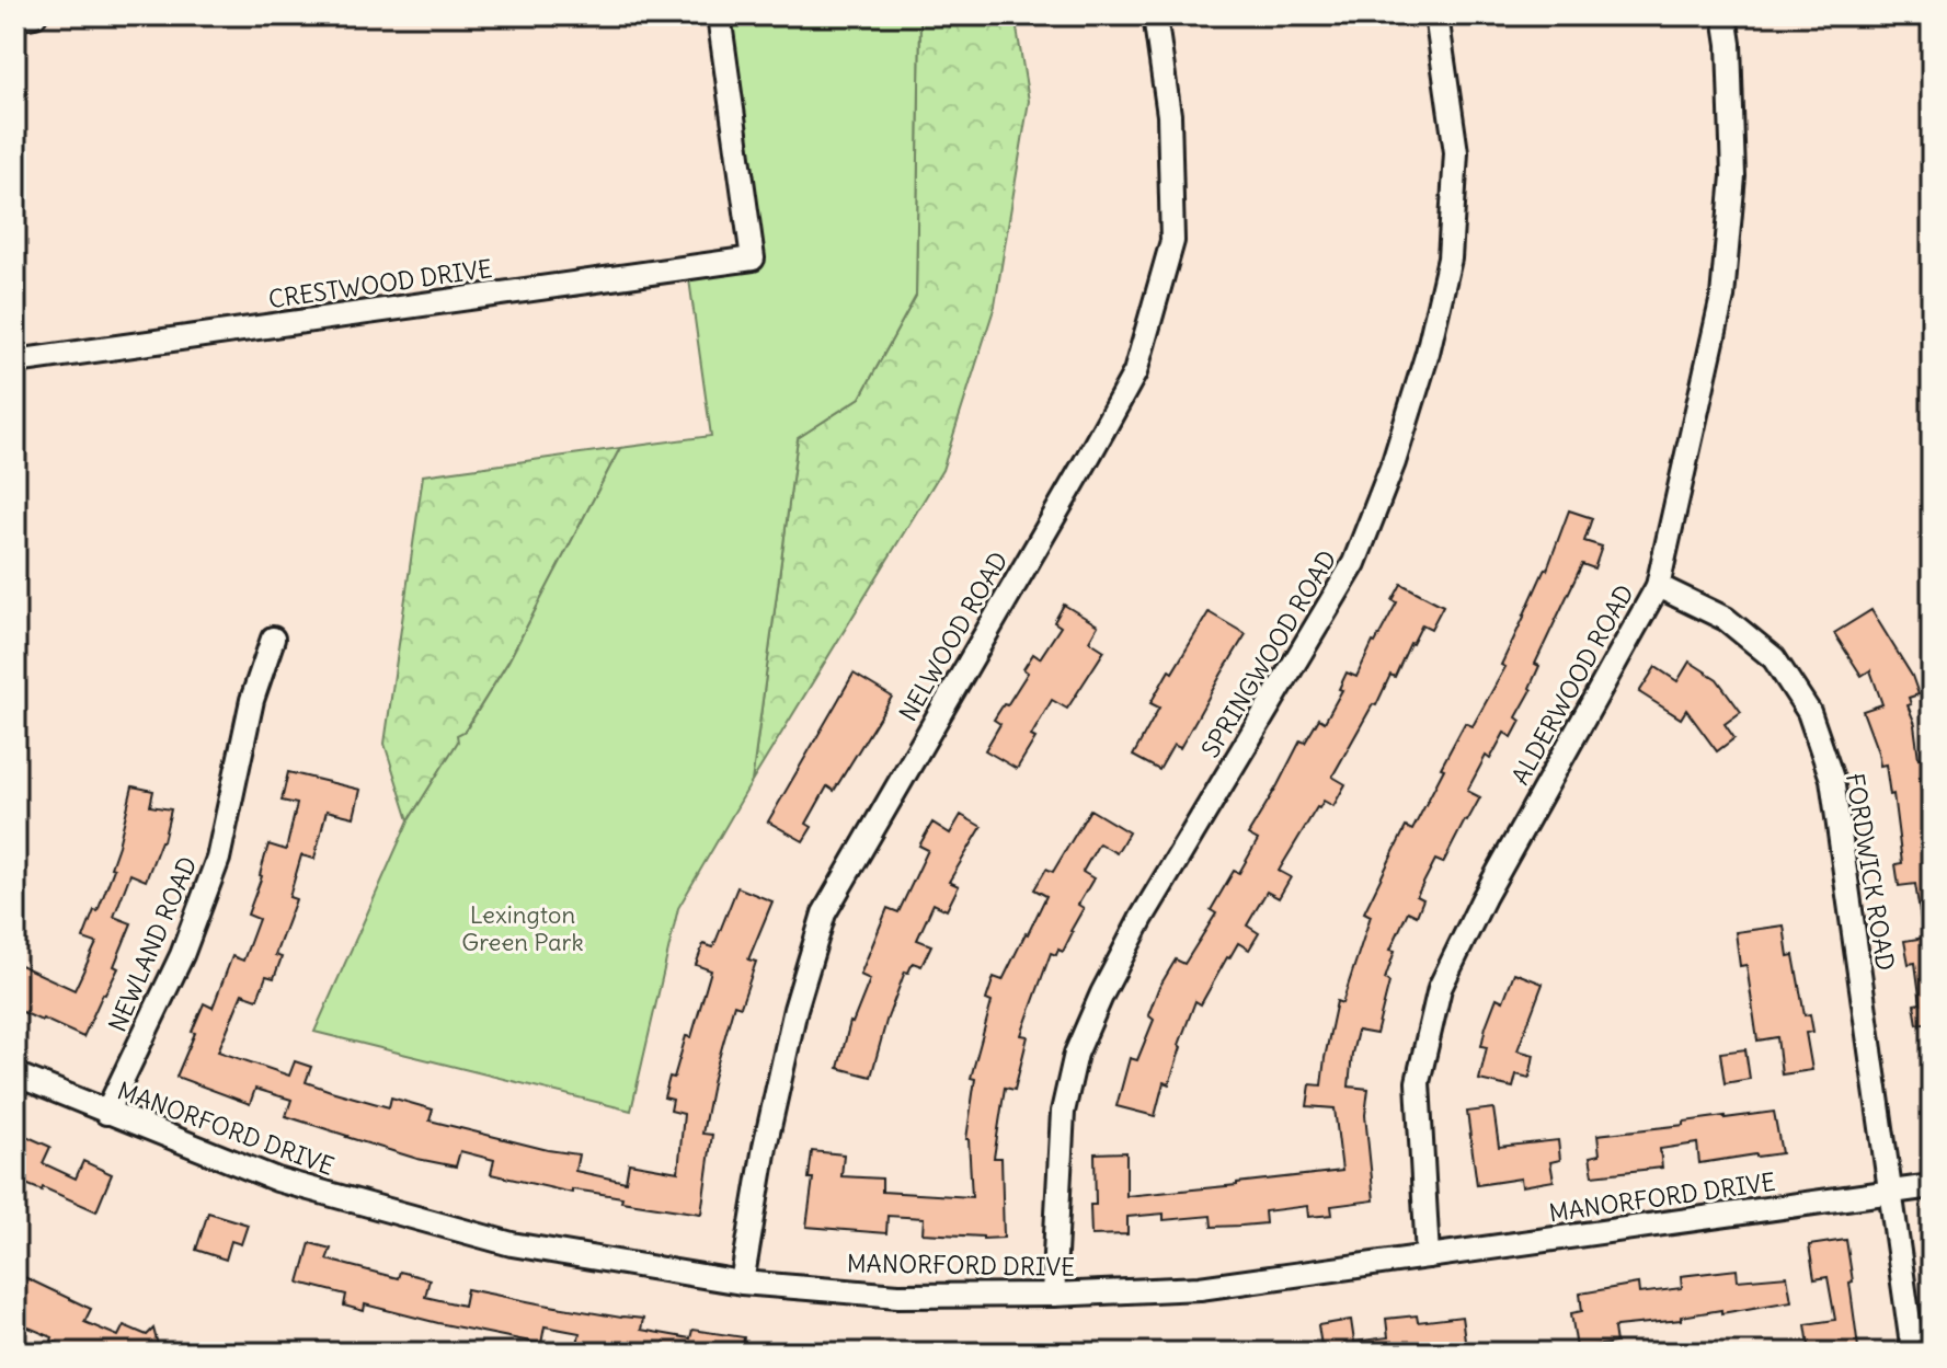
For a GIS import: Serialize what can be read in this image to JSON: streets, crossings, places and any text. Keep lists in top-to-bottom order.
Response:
{
  "streets": {
    "street": [
      "CRESTWOOD DRIVE",
      "NELWOOD ROAD",
      "SPRINGWOOD ROAD",
      "ALDERWOOD ROAD",
      "FORDWICK ROAD",
      "NEWLAND ROAD",
      "MANORFORD DRIVE"
    ]
  },
  "crossings": [
    ["NELWOOD ROAD", "MANORFORD DRIVE"],
    ["SPRINGWOOD ROAD", "MANORFORD DRIVE"],
    ["ALDERWOOD ROAD", "FORDWICK ROAD"],
    ["ALDERWOOD ROAD", "MANORFORD DRIVE"],
    ["FORDWICK ROAD", "MANORFORD DRIVE"],
    ["NEWLAND ROAD", "MANORFORD DRIVE"]
  ],
  "parks": ["Lexington Green Park"]
}
